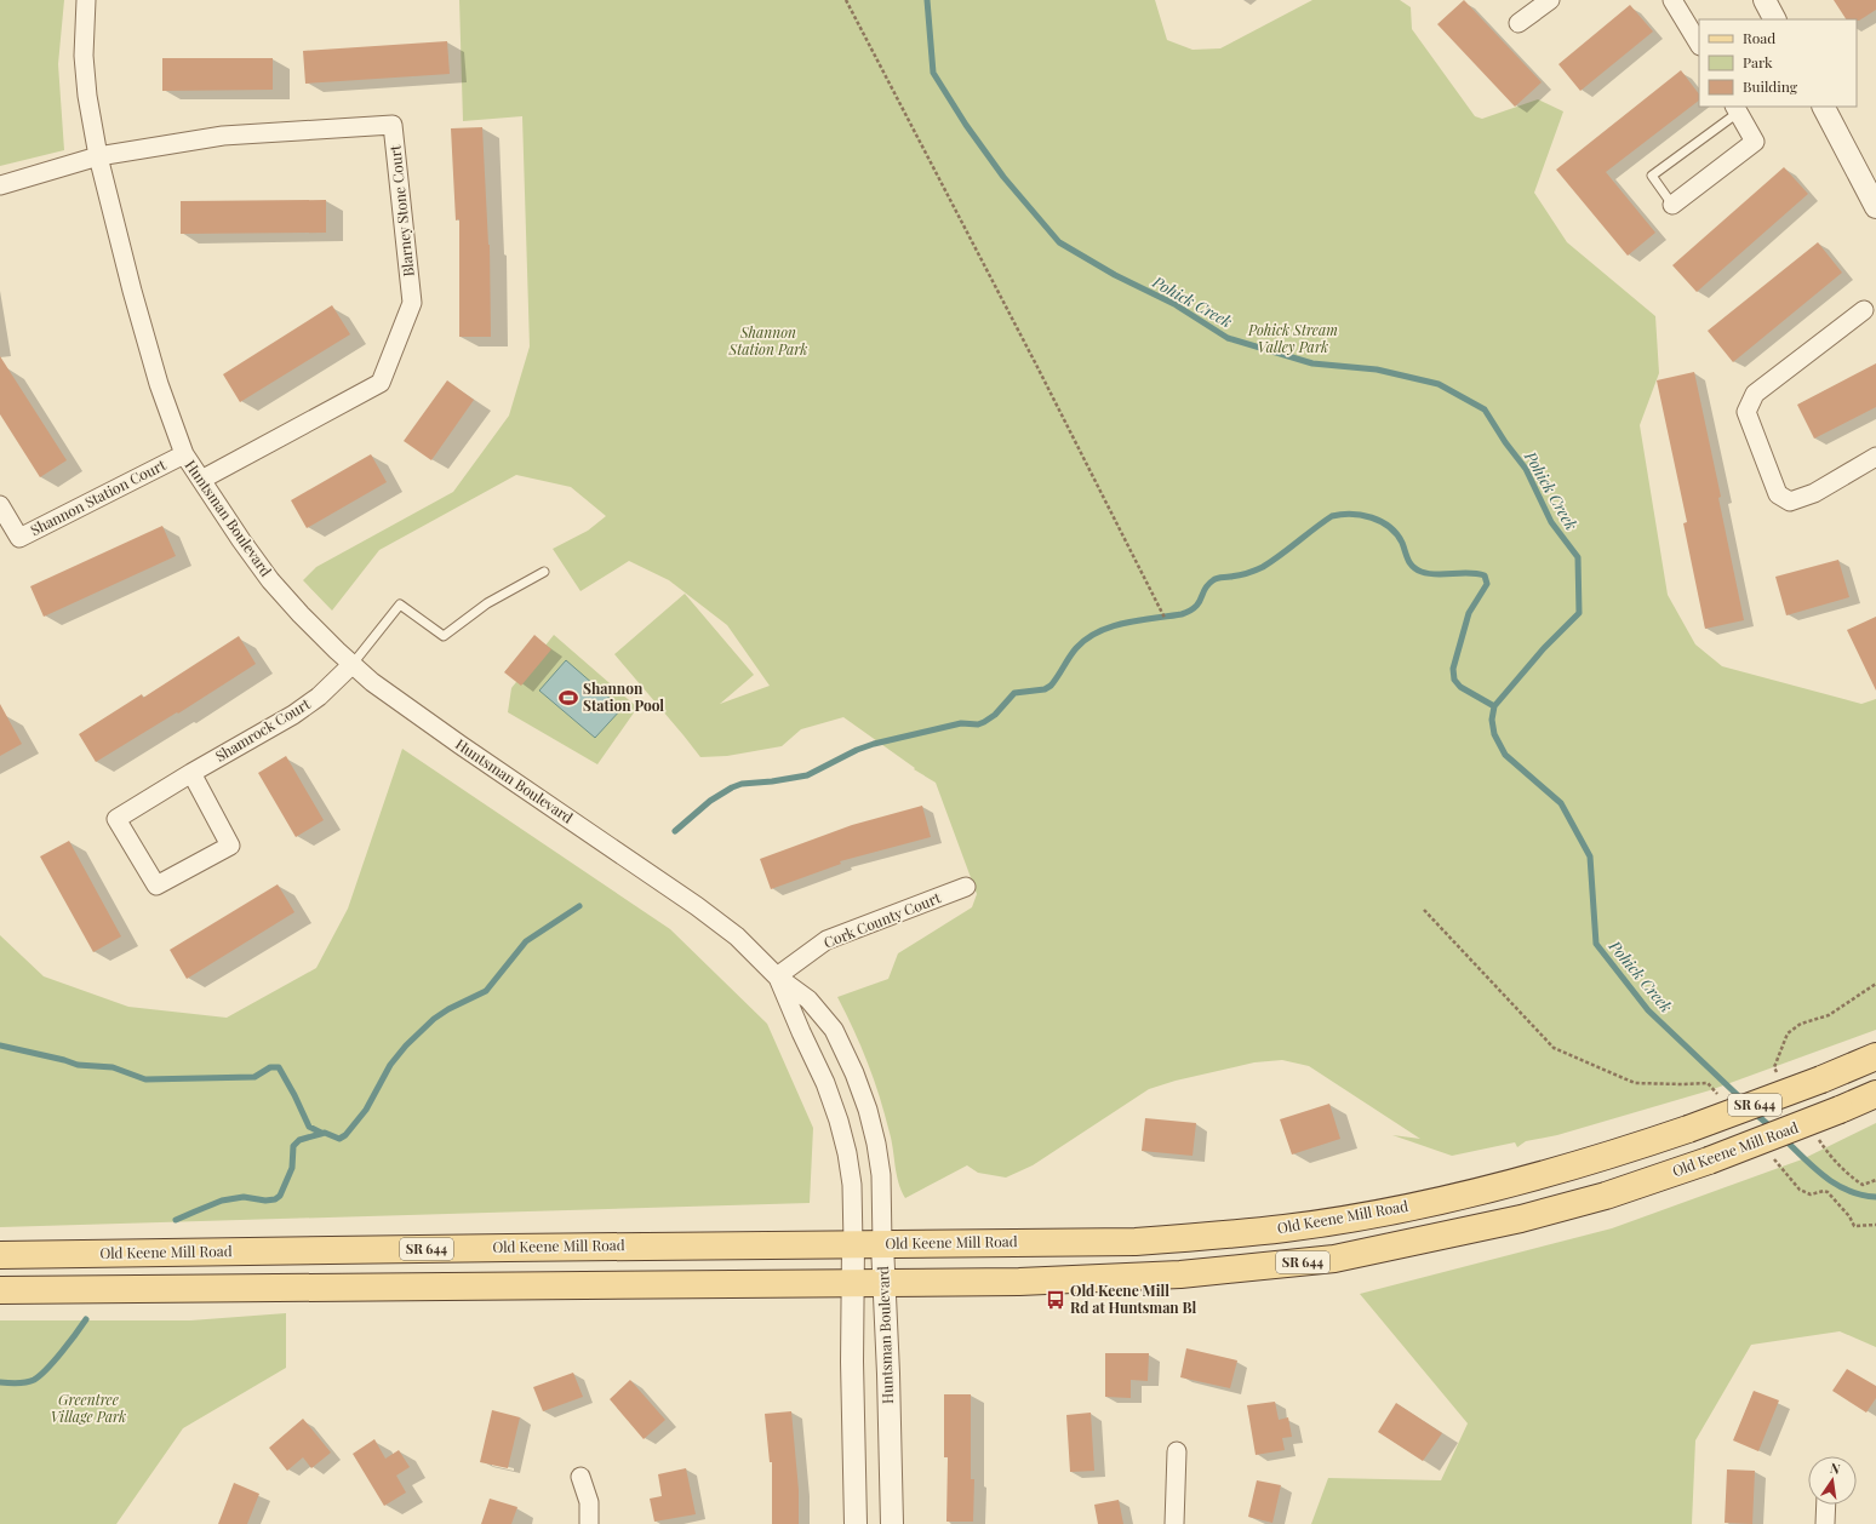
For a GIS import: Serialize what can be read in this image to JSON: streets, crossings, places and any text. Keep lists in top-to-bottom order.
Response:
{
  "streets": {
    "main road": ["SR 644", "Old Keene Mill Road"],
    "street": [
      "Blarney Stone Court",
      "Shannon Station Court",
      "Huntsman Boulevard",
      "Shamrock Court",
      "Cork County Court"
    ]
  },
  "crossings": [
    ["Blarney Stone Court", "Huntsman Boulevard"],
    ["Shannon Station Court", "Huntsman Boulevard"],
    ["Huntsman Boulevard", "Shamrock Court"],
    ["Huntsman Boulevard", "Cork County Court"],
    ["Huntsman Boulevard", "Old Keene Mill Road"]
  ],
  "water": ["Pohick Creek"],
  "parks": ["Pohick Stream Valley Park", "Shannon Station Park", "Greentree Village Park"],
  "places": {
    "sports": ["Shannon Station Pool"],
    "bus stop": ["Old Keene Mill Rd at Huntsman Bl"]
  },
  "legend": ["Road", "Park", "Building"],
  "north": "top"
}
